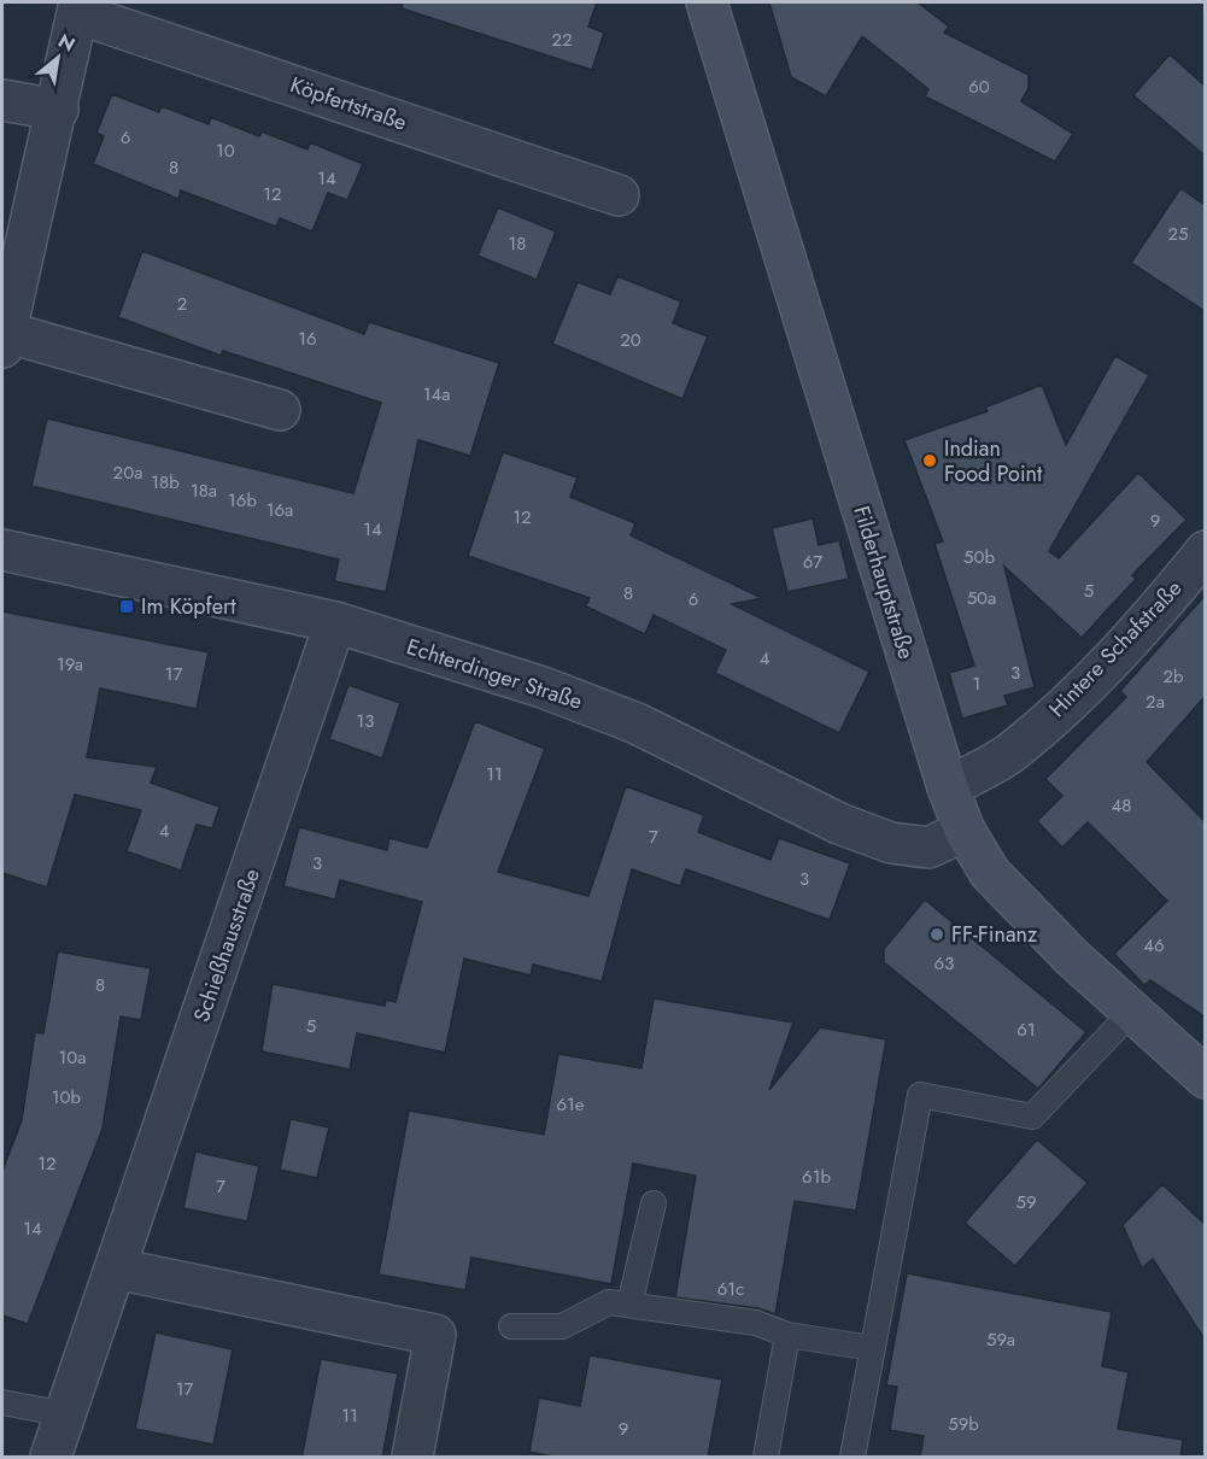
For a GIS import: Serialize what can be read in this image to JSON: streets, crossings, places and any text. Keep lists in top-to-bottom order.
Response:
{
  "streets": {
    "main road": ["Filderhauptstraße"],
    "street": [
      "Köpfertstraße",
      "Hintere Schafstraße",
      "Echterdinger Straße",
      "Schießhausstraße"
    ]
  },
  "crossings": [
    ["Filderhauptstraße", "Hintere Schafstraße"],
    ["Filderhauptstraße", "Echterdinger Straße"],
    ["Echterdinger Straße", "Schießhausstraße"]
  ],
  "places": {
    "other": ["Indian Food Point", "FF-Finanz"],
    "transit": ["Im Köpfert"]
  },
  "house_numbers": [
    "22",
    "60",
    "6",
    "10",
    "8",
    "14",
    "12",
    "25",
    "18",
    "2",
    "16",
    "20",
    "14a",
    "20a",
    "18b",
    "18a",
    "16b",
    "16a",
    "12",
    "9",
    "14",
    "50b",
    "67",
    "5",
    "8",
    "50a",
    "6",
    "4",
    "19a",
    "3",
    "17",
    "2b",
    "1",
    "2a",
    "13",
    "11",
    "48",
    "4",
    "7",
    "3",
    "3",
    "46",
    "63",
    "8",
    "5",
    "61",
    "10a",
    "10b",
    "61e",
    "12",
    "61b",
    "7",
    "59",
    "14",
    "61c",
    "59a",
    "17",
    "11",
    "59b",
    "9"
  ],
  "north": "top right"
}
